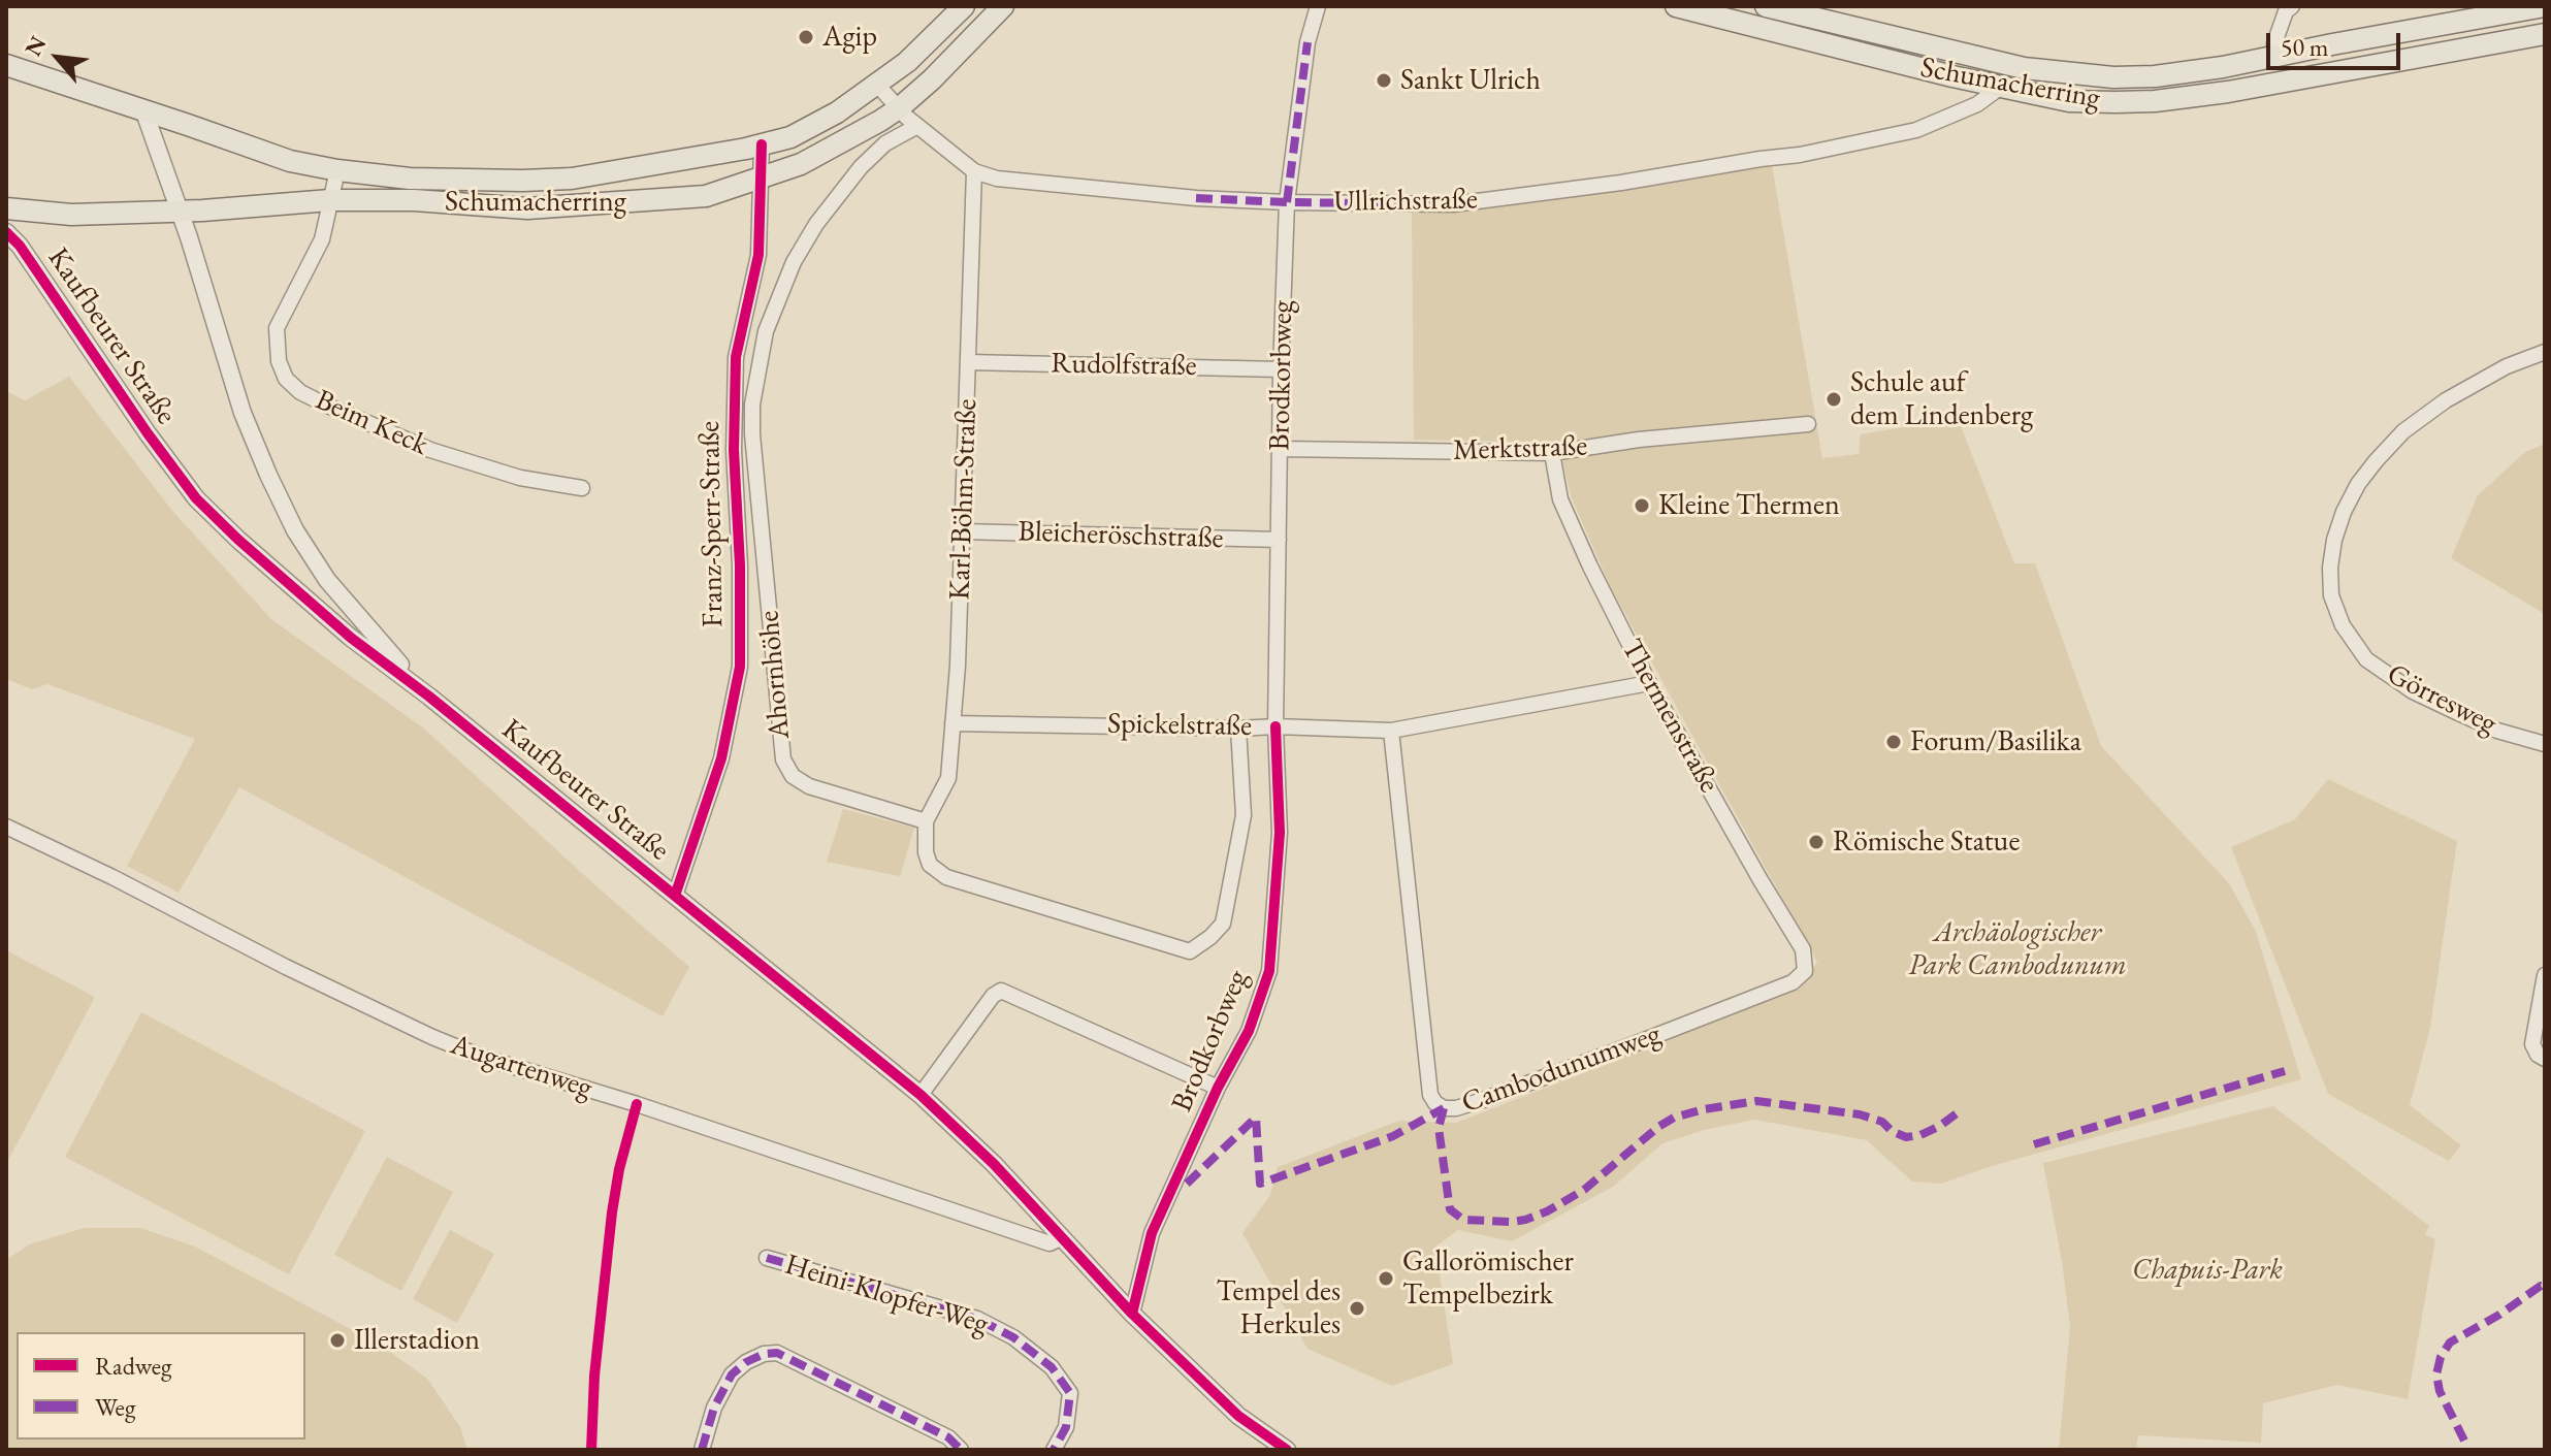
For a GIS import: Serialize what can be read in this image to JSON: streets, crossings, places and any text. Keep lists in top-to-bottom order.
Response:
{
  "streets": {
    "main road": ["Schumacherring"],
    "street": [
      "Ullrichstraße",
      "Kaufbeurer Straße",
      "Rudolfstraße",
      "Brodkorbweg",
      "Beim Keck",
      "Merktstraße",
      "Karl-Böhm-Straße",
      "Franz-Sperr-Straße",
      "Bleicheröschstraße",
      "Ahornhöhe",
      "Görresweg",
      "Thermenstraße",
      "Spickelstraße",
      "Augartenweg",
      "Cambodunumweg",
      "Heini-Klopfer-Weg"
    ]
  },
  "crossings": [
    ["Schumacherring", "Ullrichstraße"],
    ["Schumacherring", "Kaufbeurer Straße"],
    ["Schumacherring", "Beim Keck"],
    ["Schumacherring", "Franz-Sperr-Straße"],
    ["Ullrichstraße", "Brodkorbweg"],
    ["Ullrichstraße", "Karl-Böhm-Straße"],
    ["Ullrichstraße", "Ahornhöhe"],
    ["Kaufbeurer Straße", "Brodkorbweg"],
    ["Kaufbeurer Straße", "Franz-Sperr-Straße"],
    ["Kaufbeurer Straße", "Augartenweg"],
    ["Rudolfstraße", "Brodkorbweg"],
    ["Rudolfstraße", "Karl-Böhm-Straße"],
    ["Brodkorbweg", "Merktstraße"],
    ["Brodkorbweg", "Bleicheröschstraße"],
    ["Brodkorbweg", "Spickelstraße"],
    ["Merktstraße", "Thermenstraße"],
    ["Karl-Böhm-Straße", "Bleicheröschstraße"],
    ["Karl-Böhm-Straße", "Ahornhöhe"],
    ["Karl-Böhm-Straße", "Spickelstraße"],
    ["Thermenstraße", "Spickelstraße"],
    ["Thermenstraße", "Cambodunumweg"],
    ["Spickelstraße", "Cambodunumweg"]
  ],
  "parks": ["Archäologischer Park Cambodunum", "Chapuis-Park"],
  "places": [
    "Agip",
    "Sankt Ulrich",
    "Schule auf dem Lindenberg",
    "Kleine Thermen",
    "Forum/Basilika",
    "Römische Statue",
    "Gallorömischer Tempelbezirk",
    "Tempel des Herkules",
    "Illerstadion"
  ],
  "legend": ["Radweg", "Weg"],
  "scale_bar": "50 m",
  "north": "top left"
}
